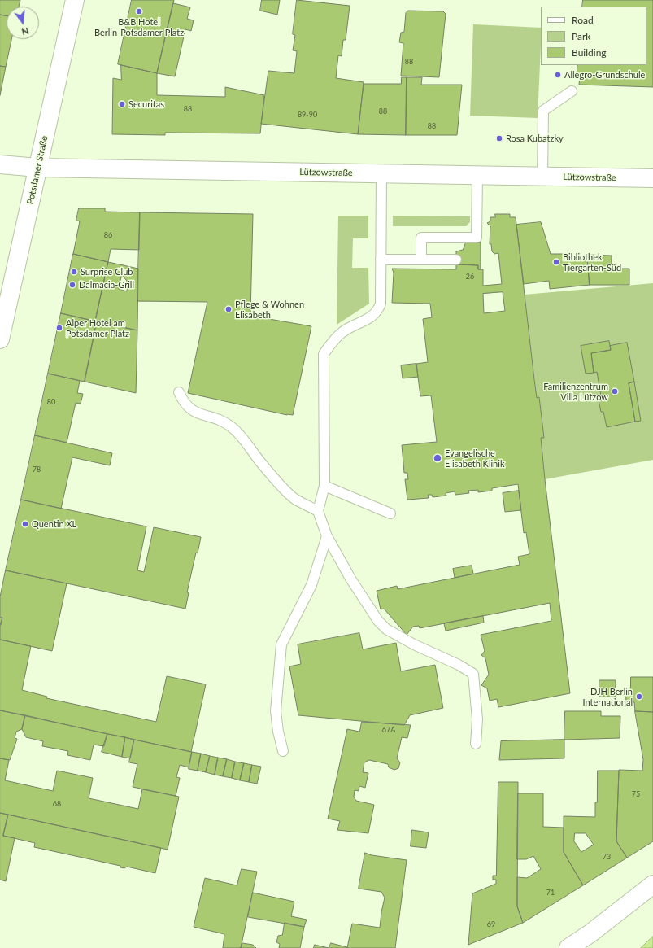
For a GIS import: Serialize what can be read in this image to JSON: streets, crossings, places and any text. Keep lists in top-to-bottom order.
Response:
{
  "streets": {
    "street": ["Potsdamer Straße", "Lützowstraße"]
  },
  "crossings": [
    ["Potsdamer Straße", "Lützowstraße"]
  ],
  "places": [
    "B&B Hotel Berlin-Potsdamer Platz",
    "Allegro-Grundschule",
    "Securitas",
    "Rosa Kubatzky",
    "Bibliothek Tiergarten-Süd",
    "Surprise Club",
    "Dalmacia-Grill",
    "Pflege & Wohnen Elisabeth",
    "Alper Hotel am Potsdamer Platz",
    "Familienzentrum Villa Lützow",
    "Evangelische Elisabeth Klinik",
    "Quentin XL",
    "DJH Berlin International"
  ],
  "house_numbers": [
    "88",
    "88",
    "88",
    "89-90",
    "88",
    "86",
    "26",
    "80",
    "78",
    "67A",
    "75",
    "68",
    "73",
    "71",
    "69"
  ],
  "legend": ["Road", "Park", "Building"],
  "north": "bottom"
}
